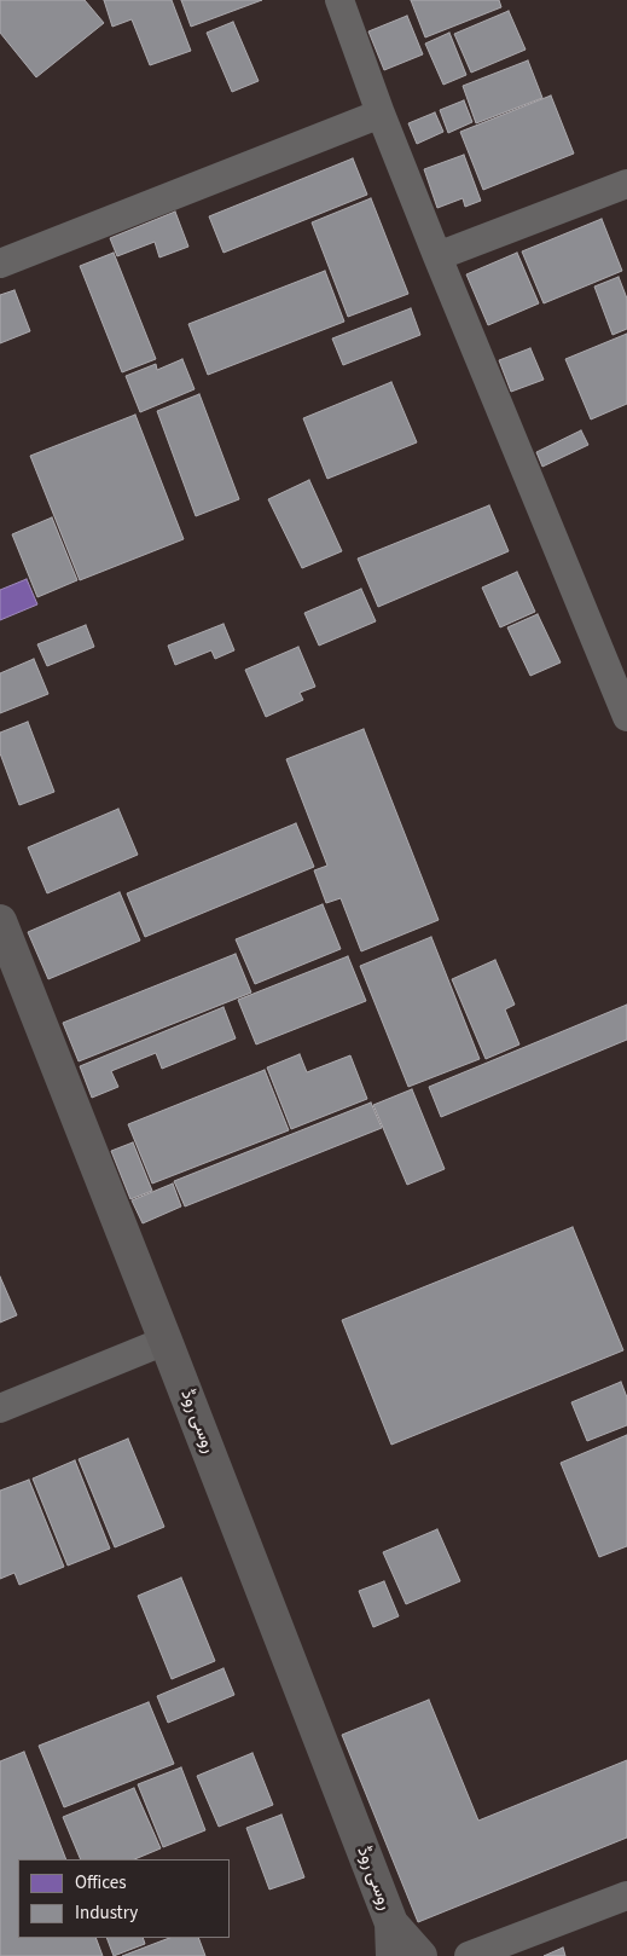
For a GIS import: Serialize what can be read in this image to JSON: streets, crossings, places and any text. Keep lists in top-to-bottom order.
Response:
{
  "streets": {
    "main road": ["روسی روڈ"]
  },
  "legend": ["Offices", "Industry"]
}
